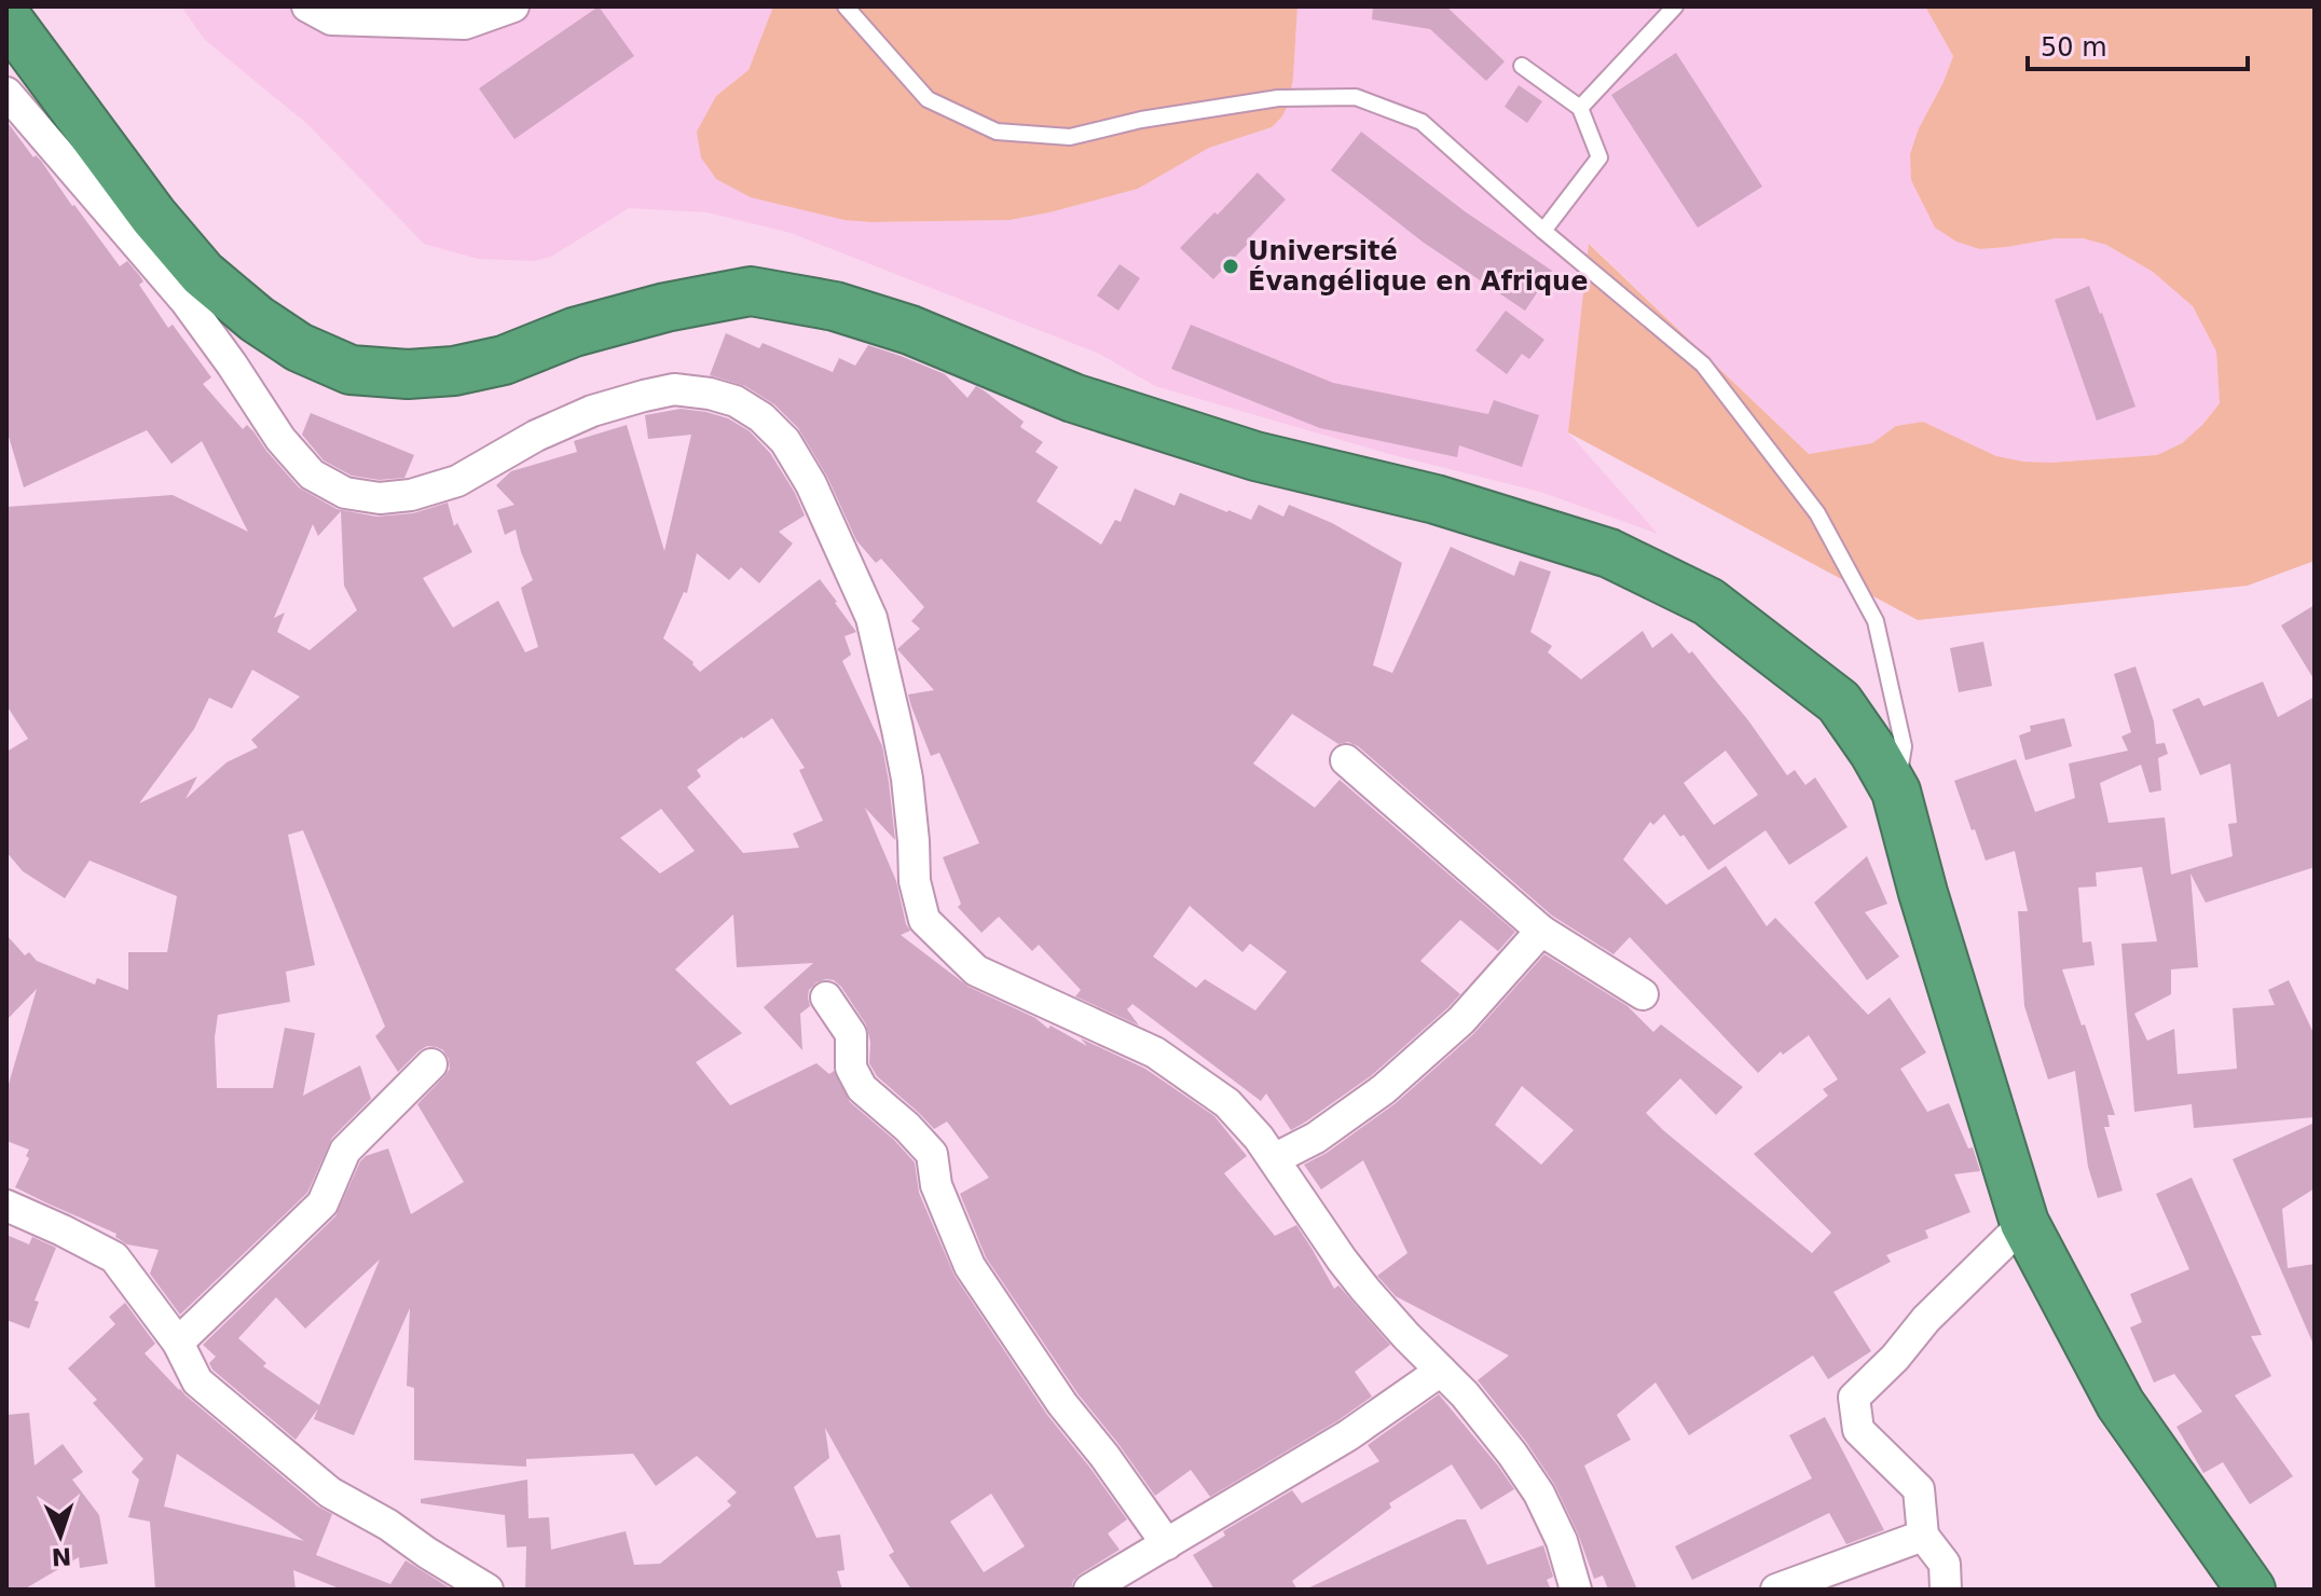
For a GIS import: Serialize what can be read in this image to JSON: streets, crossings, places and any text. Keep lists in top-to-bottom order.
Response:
{
  "places": ["Université Évangélique en Afrique"],
  "scale_bar": "50 m",
  "north": "bottom"
}
